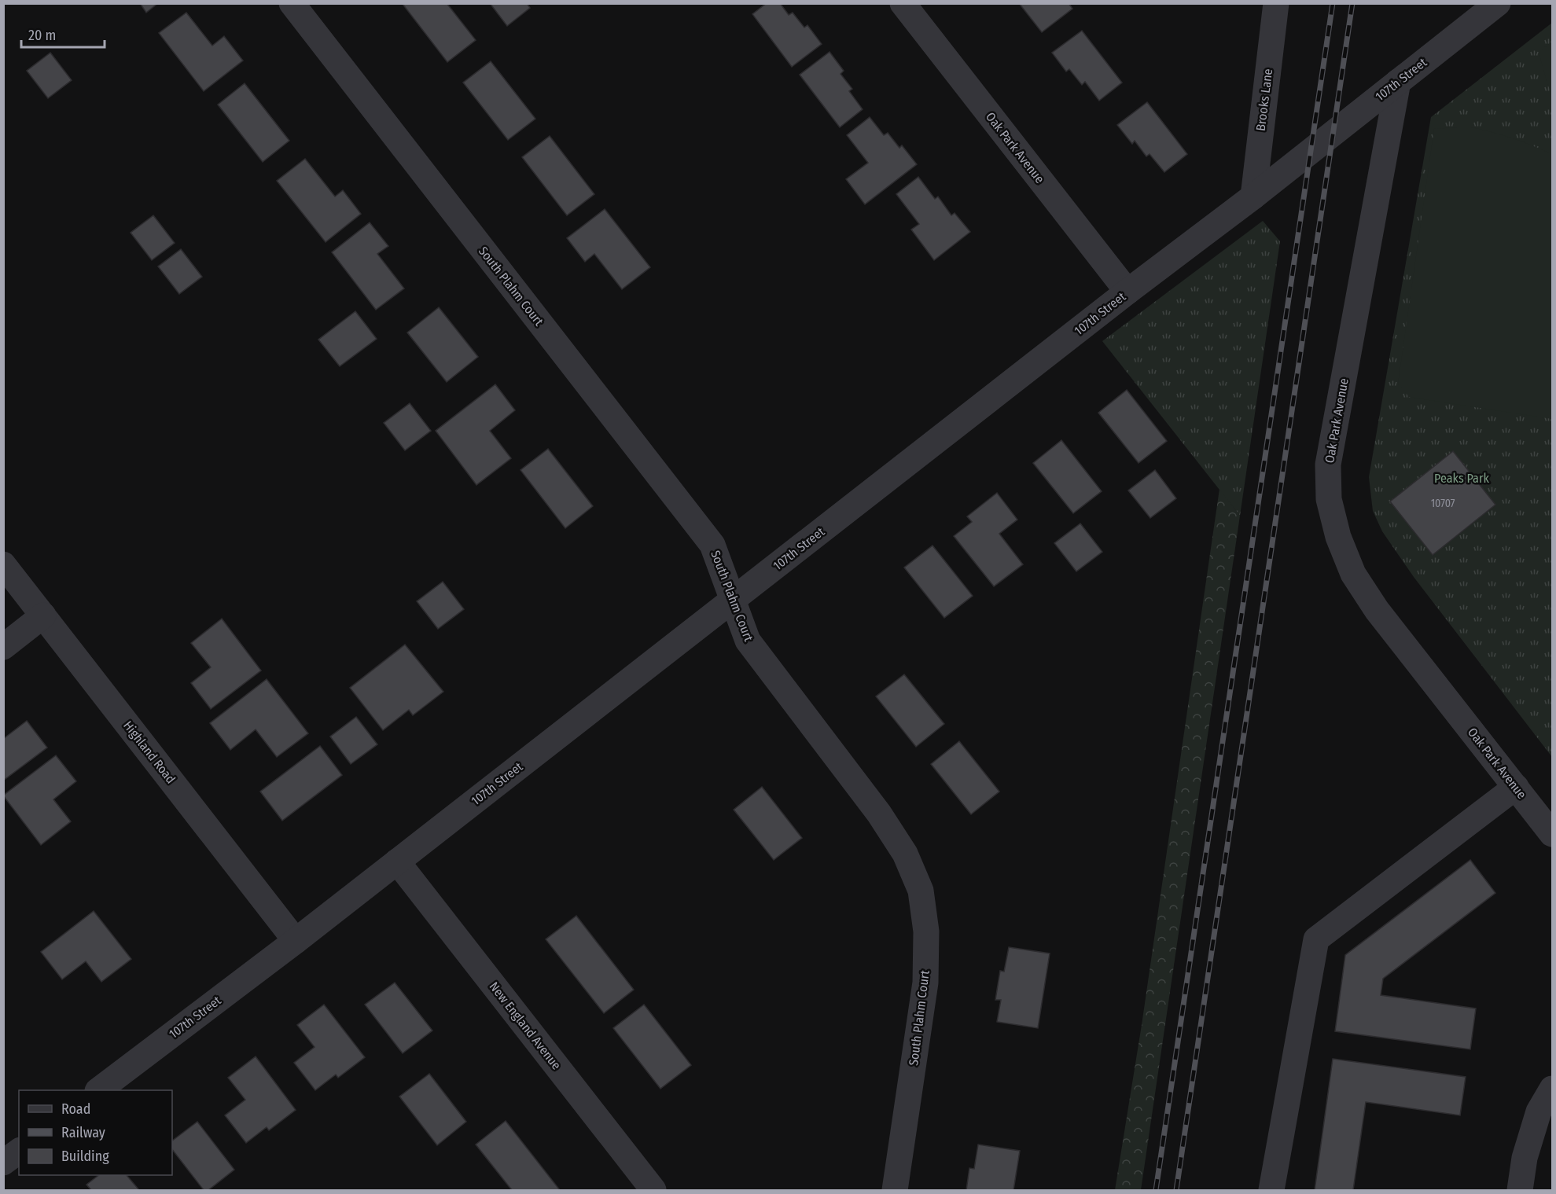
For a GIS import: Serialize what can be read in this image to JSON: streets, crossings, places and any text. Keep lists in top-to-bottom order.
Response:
{
  "streets": {
    "street": [
      "107th Street",
      "Brooks Lane",
      "Oak Park Avenue",
      "South Plahm Court",
      "Highland Road",
      "New England Avenue"
    ]
  },
  "crossings": [
    ["107th Street", "Brooks Lane"],
    ["107th Street", "Oak Park Avenue"],
    ["107th Street", "South Plahm Court"],
    ["107th Street", "Highland Road"],
    ["107th Street", "New England Avenue"]
  ],
  "parks": ["Peaks Park"],
  "house_numbers": ["10707"],
  "legend": ["Road", "Railway", "Building"],
  "scale_bar": "20 m"
}
